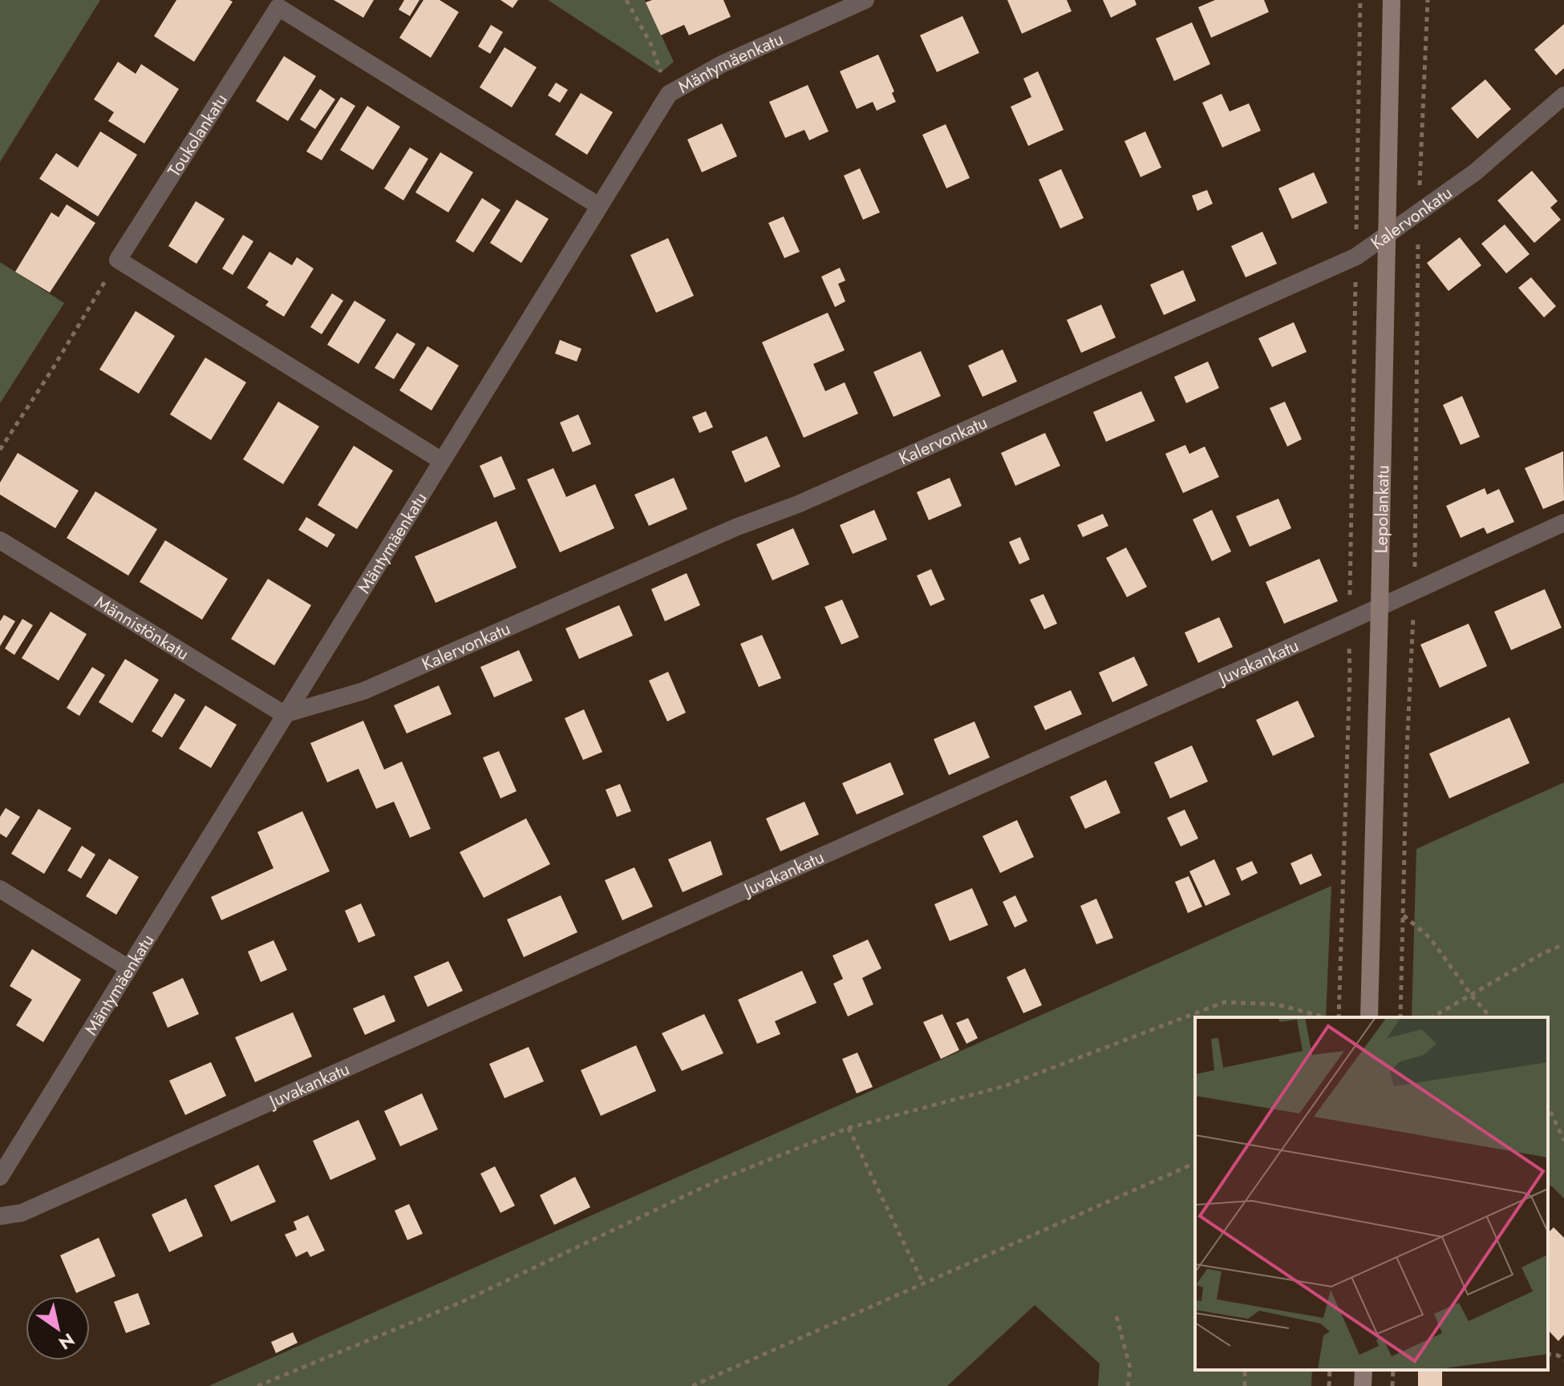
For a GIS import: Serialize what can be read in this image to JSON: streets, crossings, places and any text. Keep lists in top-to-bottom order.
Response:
{
  "streets": {
    "main road": ["Lepolankatu"],
    "street": [
      "Mäntymäenkatu",
      "Toukolankatu",
      "Kalervonkatu",
      "Männistönkatu",
      "Juvakankatu"
    ]
  },
  "crossings": [
    ["Mäntymäenkatu", "Toukolankatu"],
    ["Mäntymäenkatu", "Kalervonkatu"],
    ["Mäntymäenkatu", "Männistönkatu"],
    ["Kalervonkatu", "Lepolankatu"],
    ["Kalervonkatu", "Männistönkatu"],
    ["Lepolankatu", "Juvakankatu"]
  ],
  "north": "bottom right"
}
